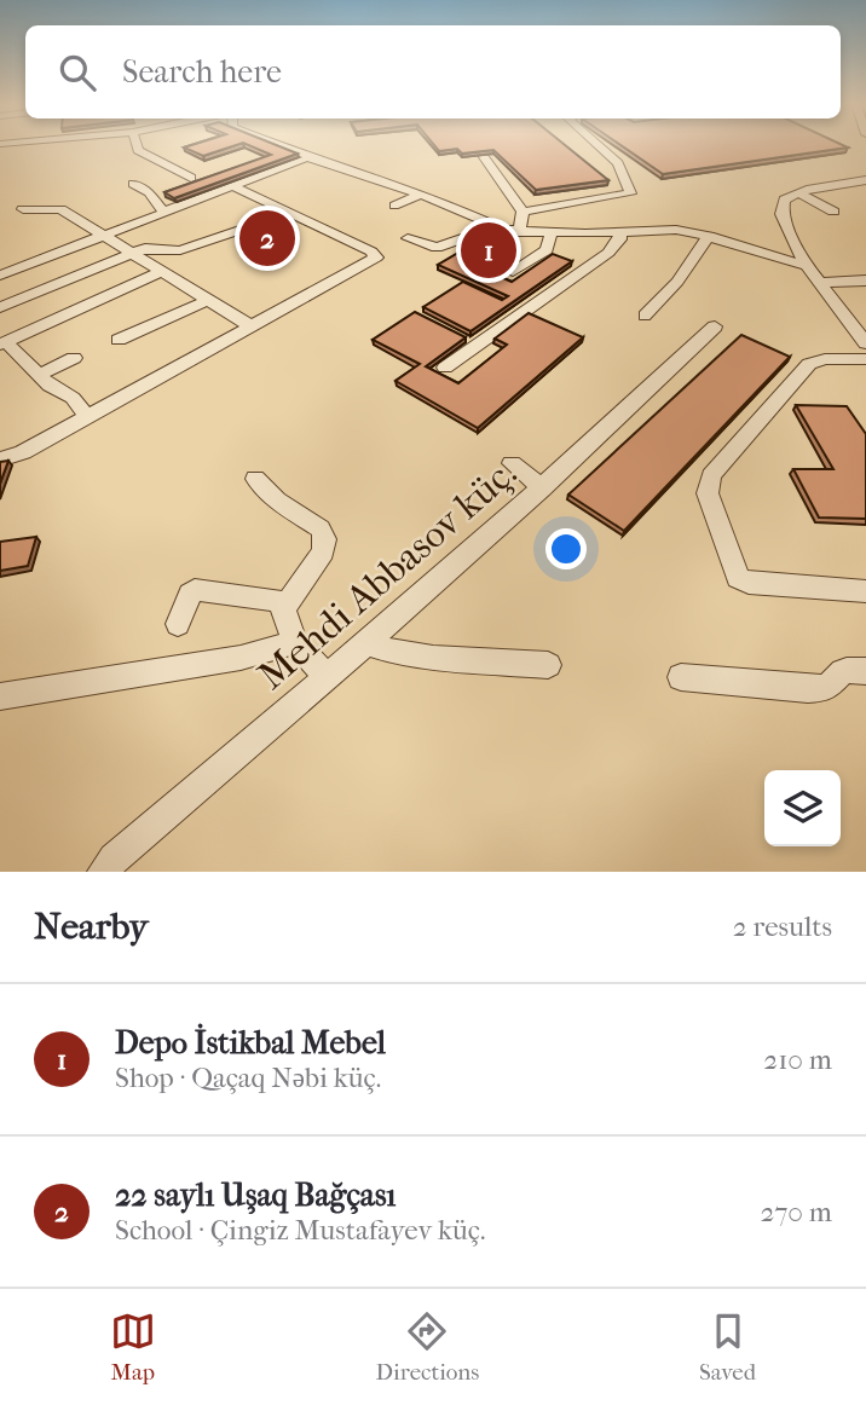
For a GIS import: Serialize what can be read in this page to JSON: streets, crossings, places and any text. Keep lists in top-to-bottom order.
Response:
{
  "streets": {
    "street": ["Mehdi Abbasov küç."]
  },
  "page": {
    "search": "Search here",
    "pins": ["2", "1"],
    "heading": ["Nearby", "2 results"],
    "list": [
      {
        "mark": "1",
        "name": "Depo İstikbal Mebel",
        "note": "Shop · Qaçaq Nəbi küç.",
        "value": "210 m"
      },
      {
        "mark": "2",
        "name": "22 saylı Uşaq Bağçası",
        "note": "School · Çingiz Mustafayev küç.",
        "value": "270 m"
      }
    ],
    "nav": ["Map", "Directions", "Saved"]
  }
}
